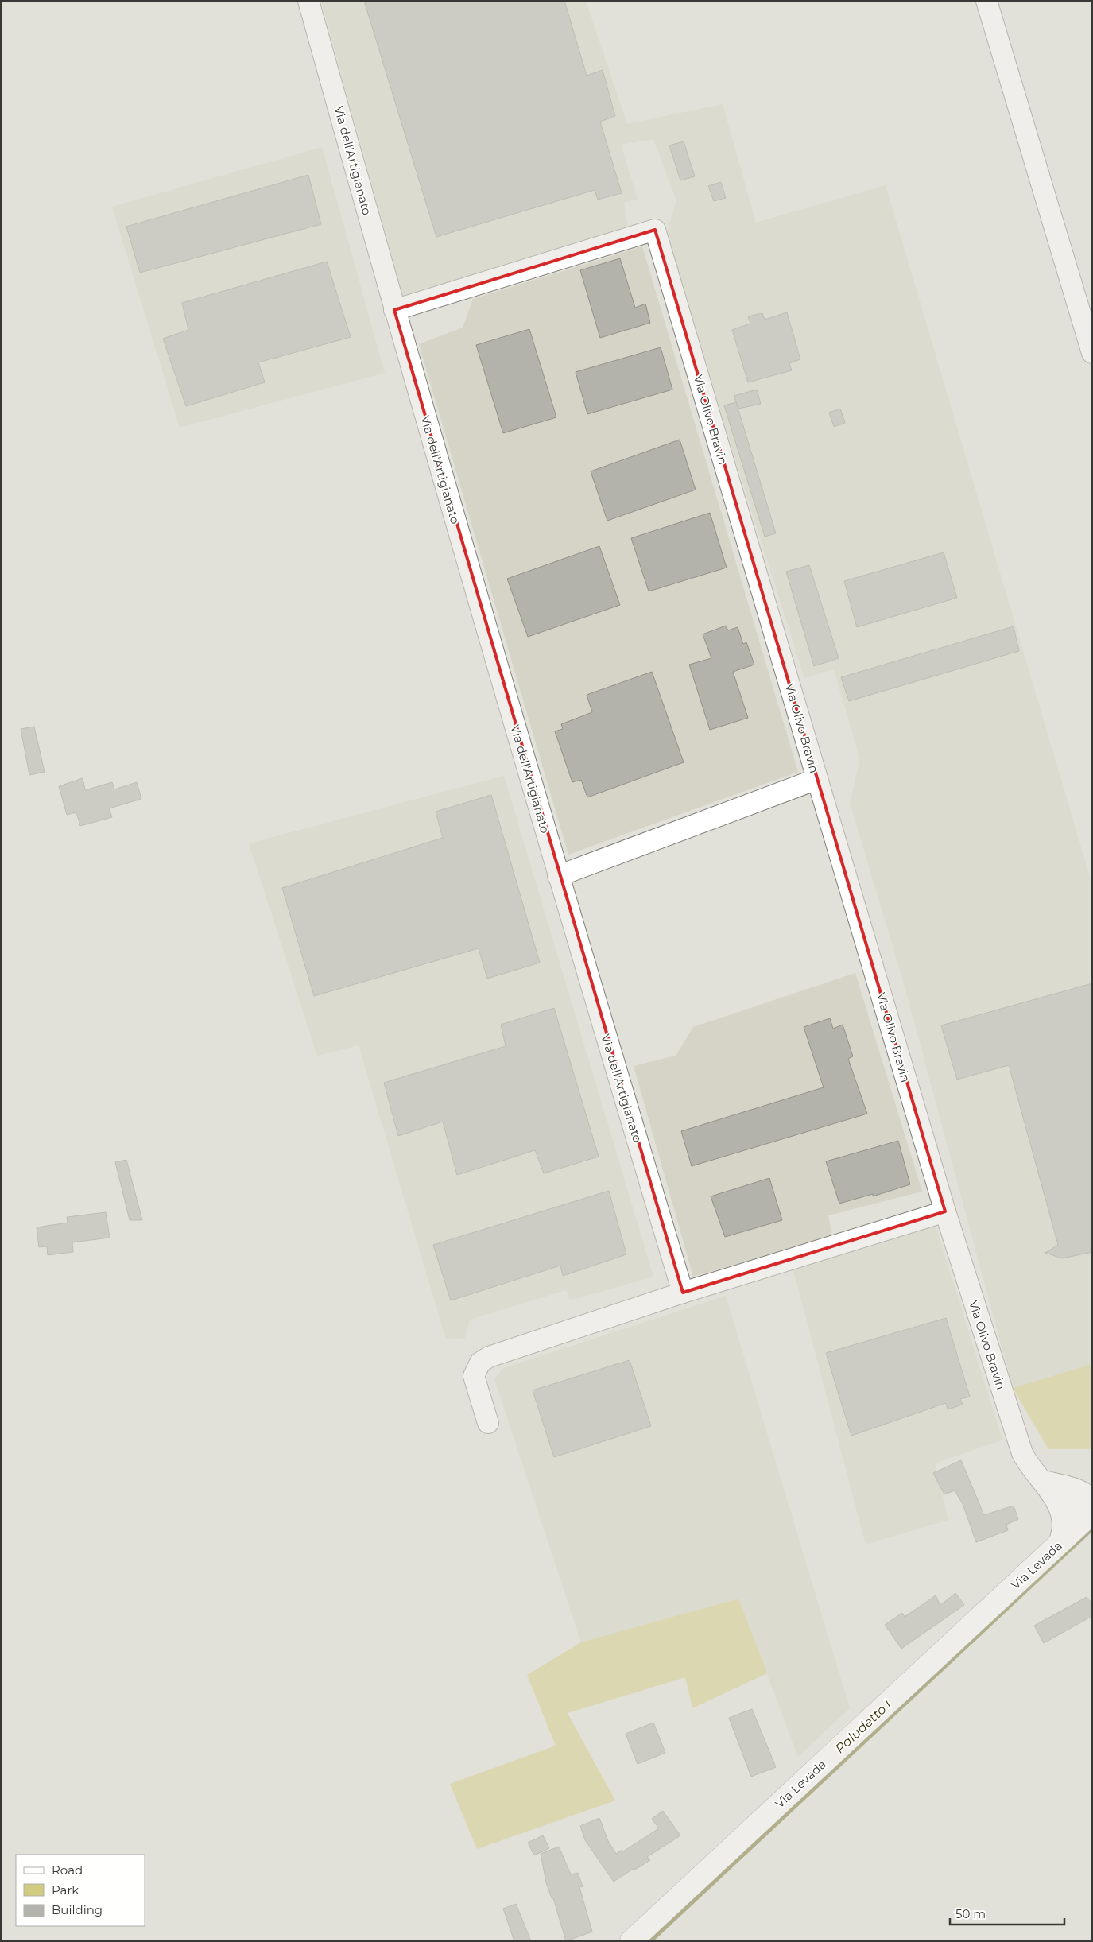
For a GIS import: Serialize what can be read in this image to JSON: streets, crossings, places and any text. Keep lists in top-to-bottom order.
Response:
{
  "streets": {
    "main road": ["Via Levada"],
    "street": ["Via dell'Artigianato", "Via Olivo Bravin"]
  },
  "crossings": [
    ["Via dell'Artigianato", "Via Olivo Bravin"]
  ],
  "water": ["Paludetto I"],
  "legend": ["Road", "Park", "Building"],
  "scale_bar": "50 m"
}
